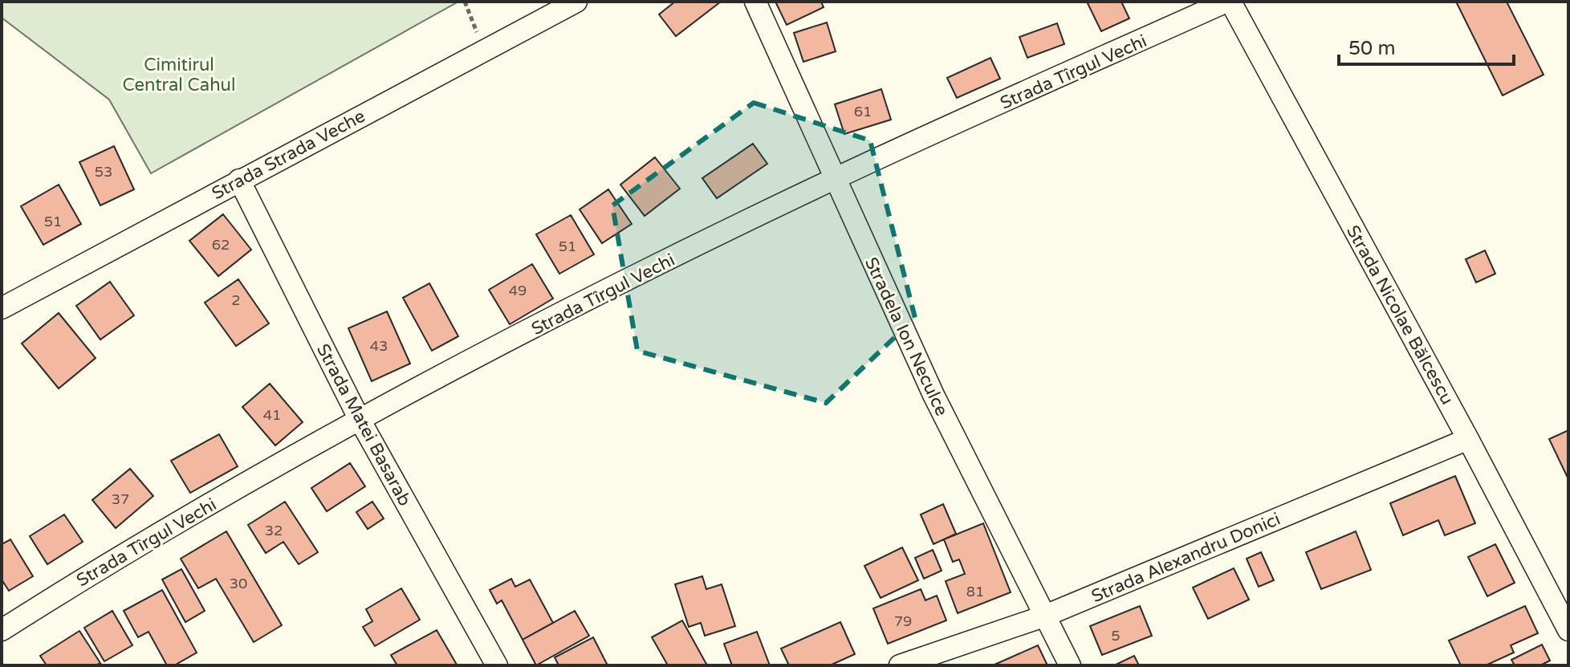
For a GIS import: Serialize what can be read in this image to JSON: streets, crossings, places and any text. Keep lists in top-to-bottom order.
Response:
{
  "streets": {
    "street": [
      "Strada Tîrgul Vechi",
      "Strada Strada Veche",
      "Strada Nicolae Bălcescu",
      "Stradela Ion Neculce",
      "Strada Matei Basarab",
      "Strada Alexandru Donici"
    ]
  },
  "crossings": [
    ["Strada Tîrgul Vechi", "Strada Nicolae Bălcescu"],
    ["Strada Tîrgul Vechi", "Stradela Ion Neculce"],
    ["Strada Tîrgul Vechi", "Strada Matei Basarab"],
    ["Strada Strada Veche", "Strada Matei Basarab"],
    ["Strada Nicolae Bălcescu", "Strada Alexandru Donici"],
    ["Stradela Ion Neculce", "Strada Alexandru Donici"]
  ],
  "parks": ["Cimitirul Central Cahul"],
  "house_numbers": [
    "61",
    "53",
    "51",
    "62",
    "51",
    "49",
    "2",
    "43",
    "41",
    "37",
    "32",
    "30",
    "81",
    "79",
    "5"
  ],
  "scale_bar": "50 m"
}
